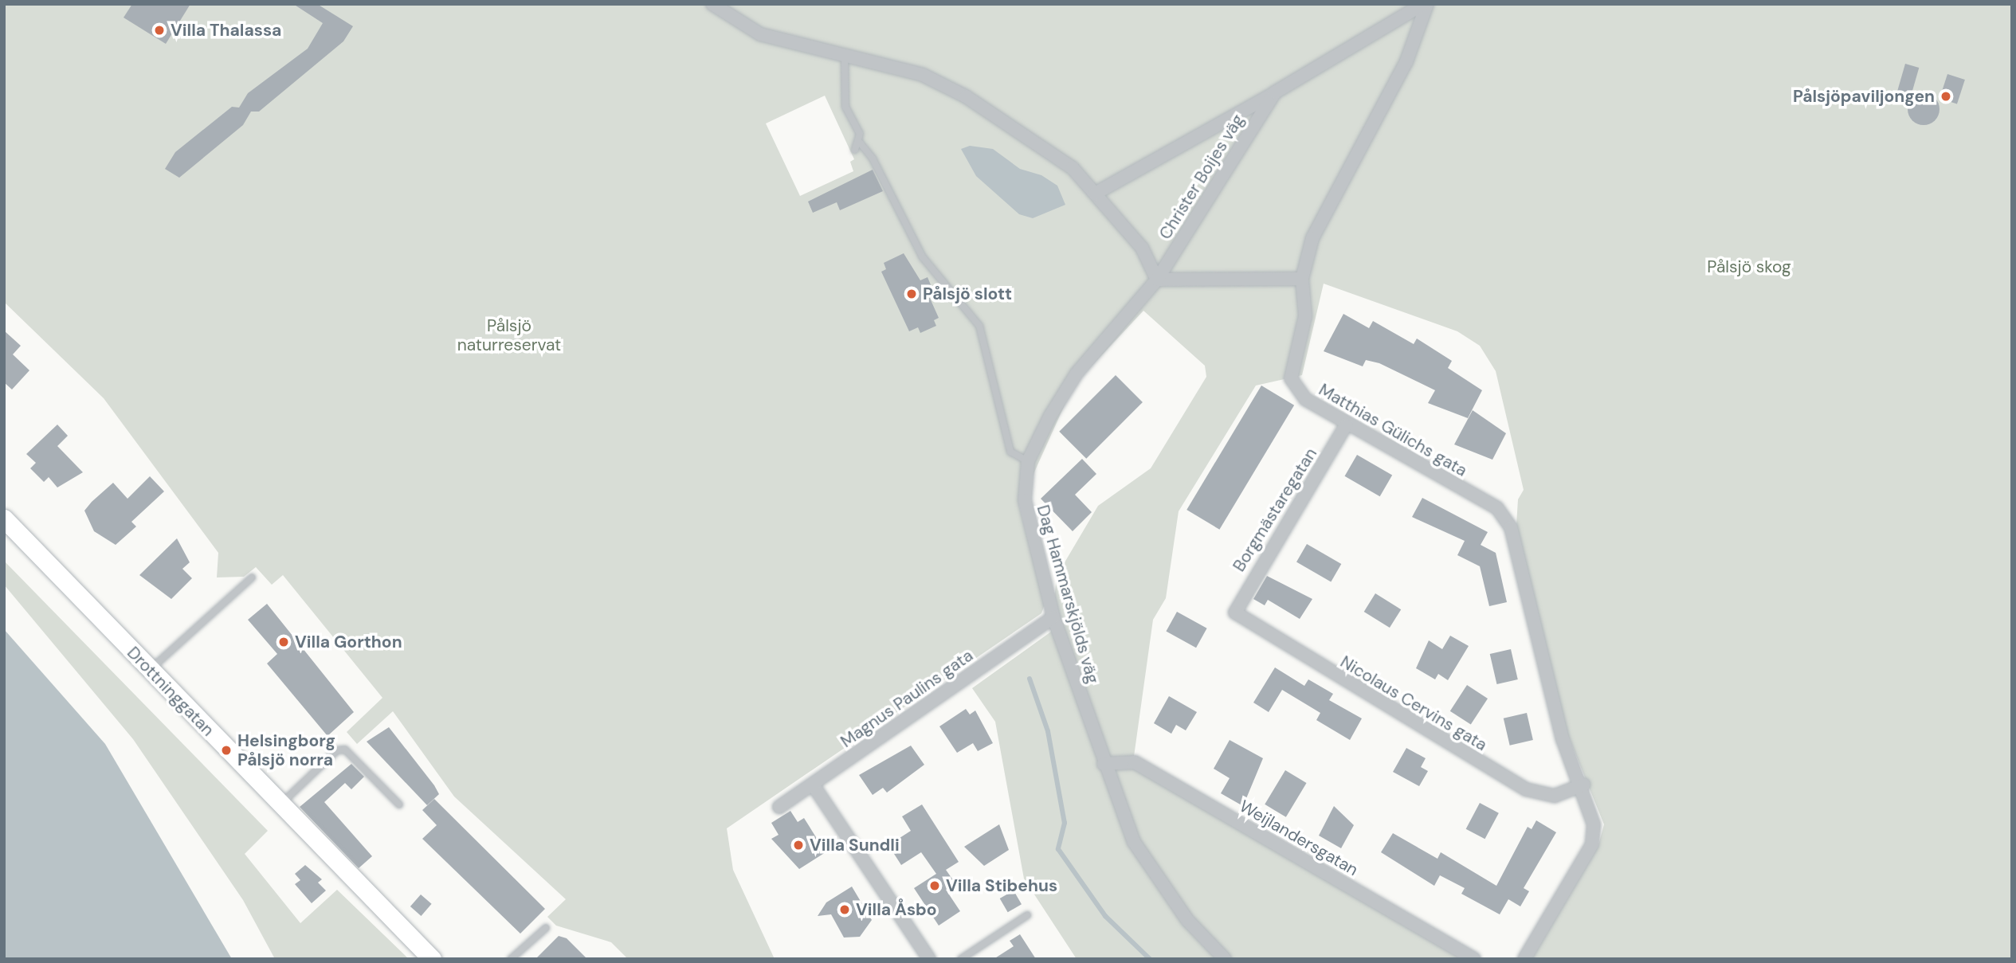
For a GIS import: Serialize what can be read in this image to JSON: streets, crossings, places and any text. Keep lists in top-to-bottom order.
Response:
{
  "streets": {
    "street": [
      "Christer Boijes väg",
      "Matthias Gülichs gata",
      "Borgmästaregatan",
      "Dag Hammarskjölds väg",
      "Drottninggatan",
      "Magnus Paulins gata",
      "Nicolaus Cervins gata",
      "Weijlandersgatan"
    ]
  },
  "crossings": [
    ["Christer Boijes väg", "Matthias Gülichs gata"],
    ["Christer Boijes väg", "Dag Hammarskjölds väg"],
    ["Matthias Gülichs gata", "Borgmästaregatan"],
    ["Matthias Gülichs gata", "Nicolaus Cervins gata"],
    ["Borgmästaregatan", "Nicolaus Cervins gata"],
    ["Dag Hammarskjölds väg", "Magnus Paulins gata"],
    ["Dag Hammarskjölds väg", "Weijlandersgatan"]
  ],
  "parks": ["Pålsjö skog", "Pålsjö naturreservat"],
  "places": [
    "Villa Thalassa",
    "Pålsjöpaviljongen",
    "Pålsjö slott",
    "Villa Gorthon",
    "Helsingborg Pålsjö norra",
    "Villa Sundli",
    "Villa Stibehus",
    "Villa Åsbo"
  ]
}
